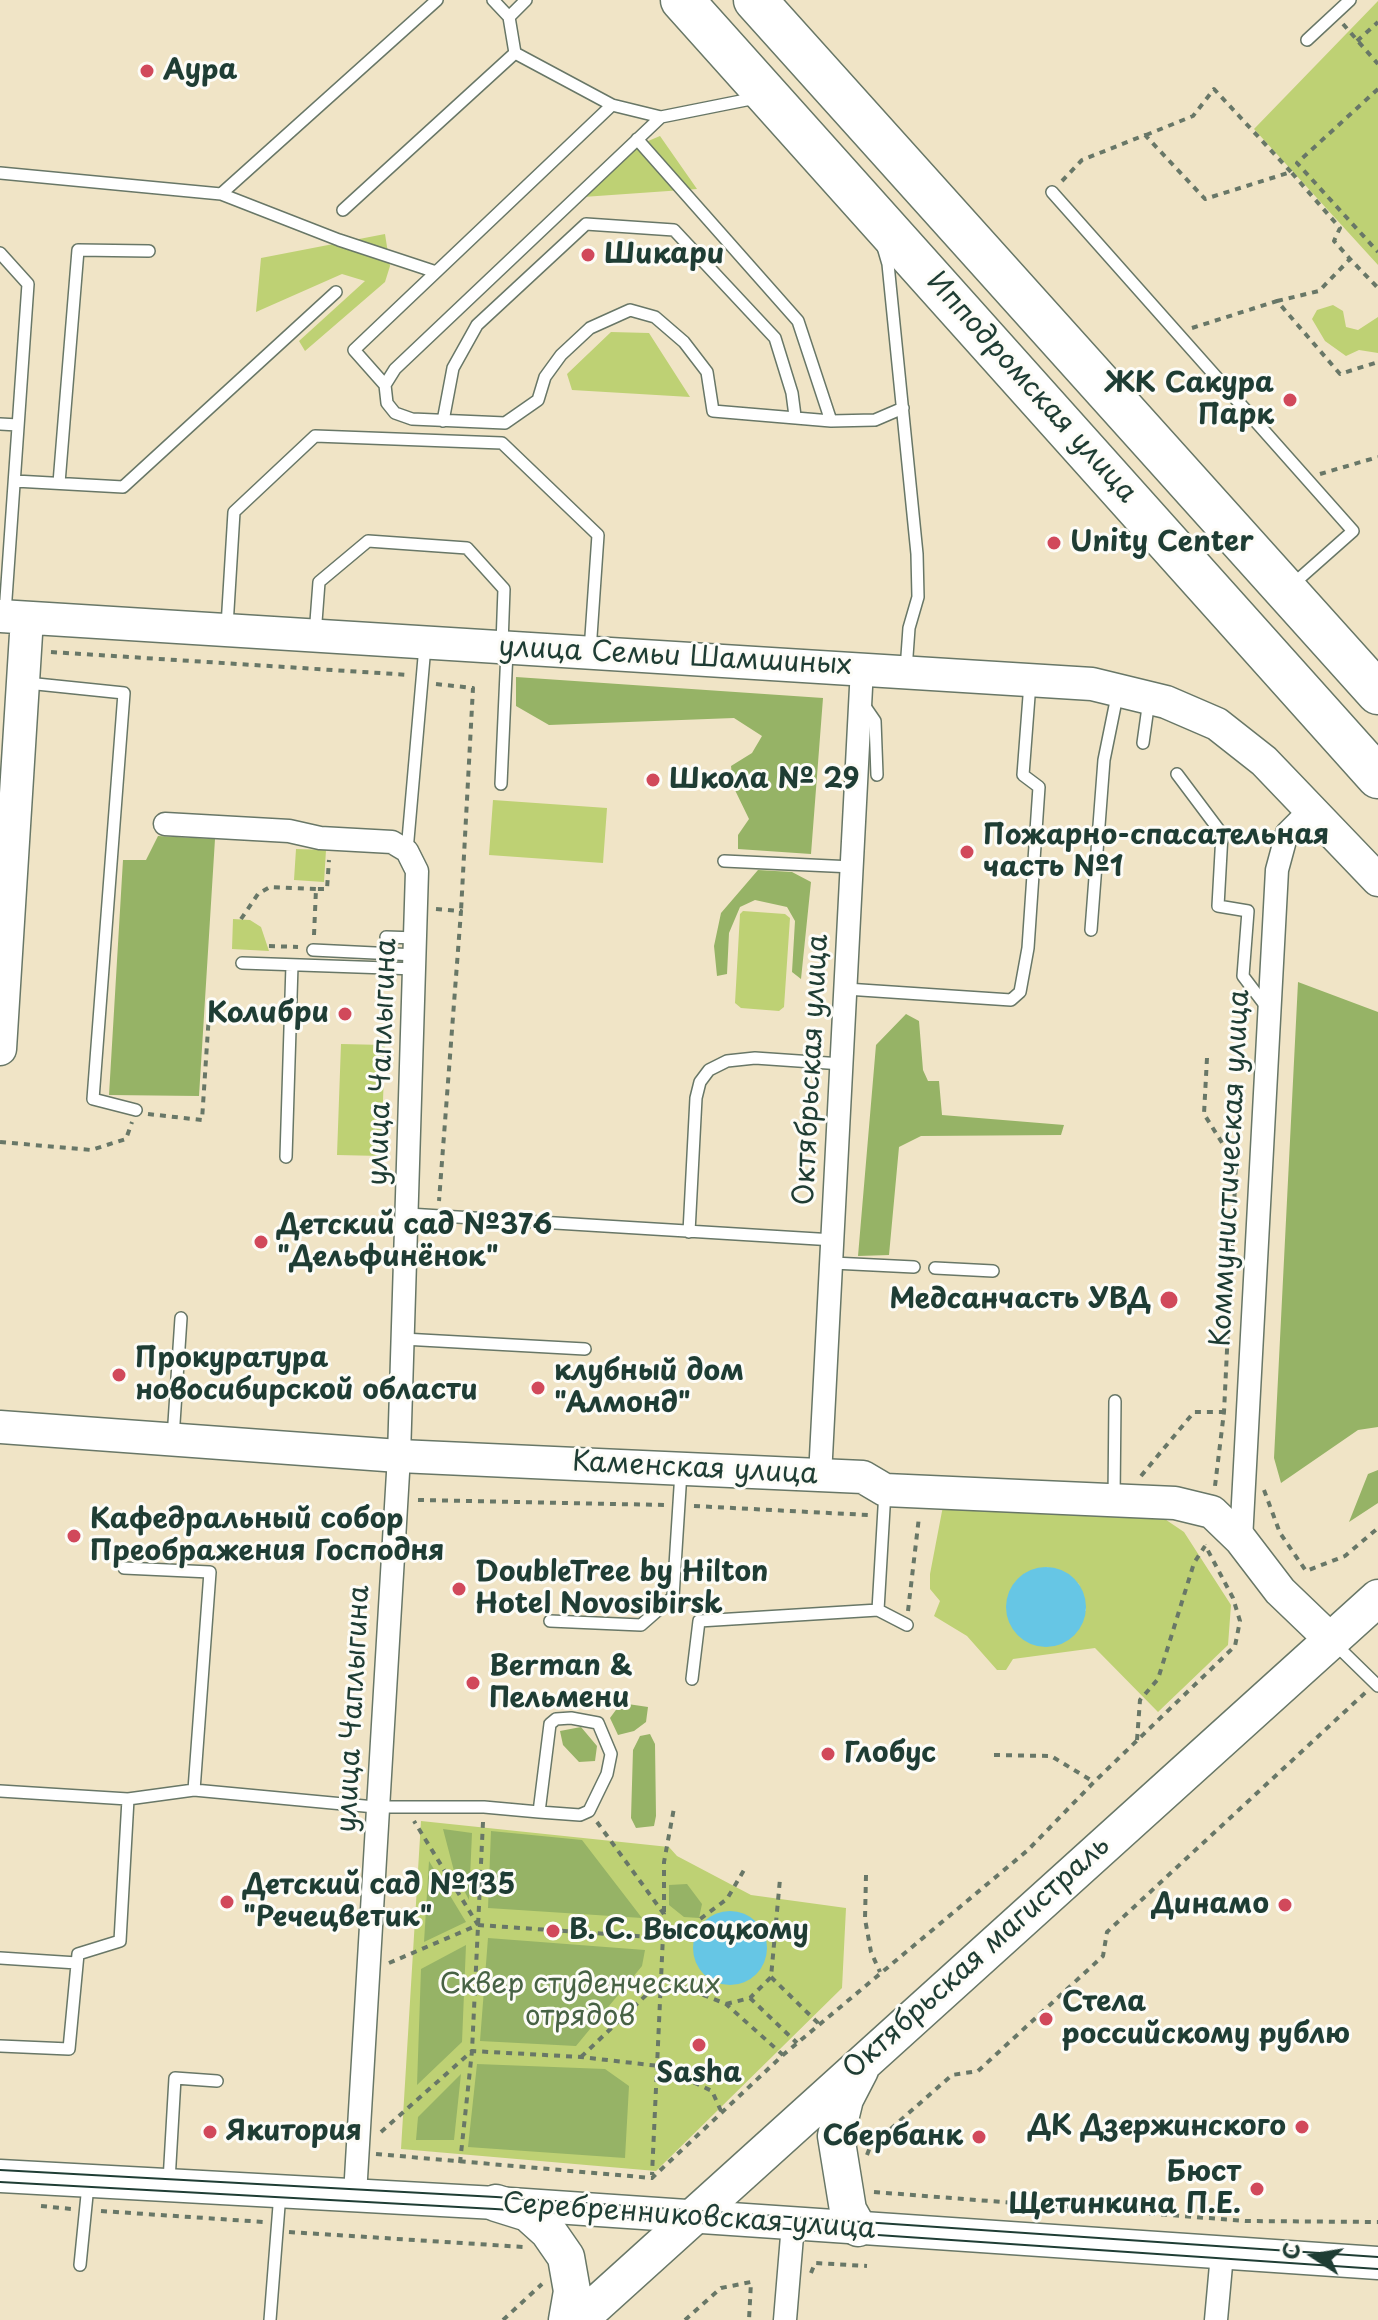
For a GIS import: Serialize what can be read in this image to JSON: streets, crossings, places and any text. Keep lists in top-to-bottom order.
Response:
{
  "streets": {
    "highway": ["Ипподромская улица"],
    "main road": ["Октябрьская магистраль"],
    "street": [
      "улица Семьи Шамшиных",
      "улица Чаплыгина",
      "Октябрьская улица",
      "Коммунистическая улица",
      "Каменская улица",
      "Серебренниковская улица"
    ]
  },
  "crossings": [
    ["улица Семьи Шамшиных", "Октябрьская улица"],
    ["улица Семьи Шамшиных", "Коммунистическая улица"],
    ["улица Чаплыгина", "Каменская улица"],
    ["улица Чаплыгина", "Серебренниковская улица"],
    ["Октябрьская улица", "Каменская улица"],
    ["Октябрьская магистраль", "Серебренниковская улица"]
  ],
  "parks": ["Сквер студенческих отрядов"],
  "places": [
    "Аура",
    "Шикари",
    "ЖК Сакура Парк",
    "Unity Center",
    "Школа № 29",
    "Пожарно-спасательная часть №1",
    "Колибри",
    "Детский сад №376 \"Дельфинёнок\"",
    "Медсанчасть УВД",
    "Прокуратура новосибирской области",
    "клубный дом \"Алмонд\"",
    "Кафедральный собор Преображения Господня",
    "DoubleTree by Hilton Hotel Novosibirsk",
    "Berman & Пельмени",
    "Глобус",
    "Детский сад №135 \"Речецветик\"",
    "Динамо",
    "В. С. Высоцкому",
    "Стела российскому рублю",
    "Sasha",
    "ДК Дзержинского",
    "Якитория",
    "Сбербанк",
    "Бюст Щетинкина П.Е."
  ],
  "north": "left"
}
